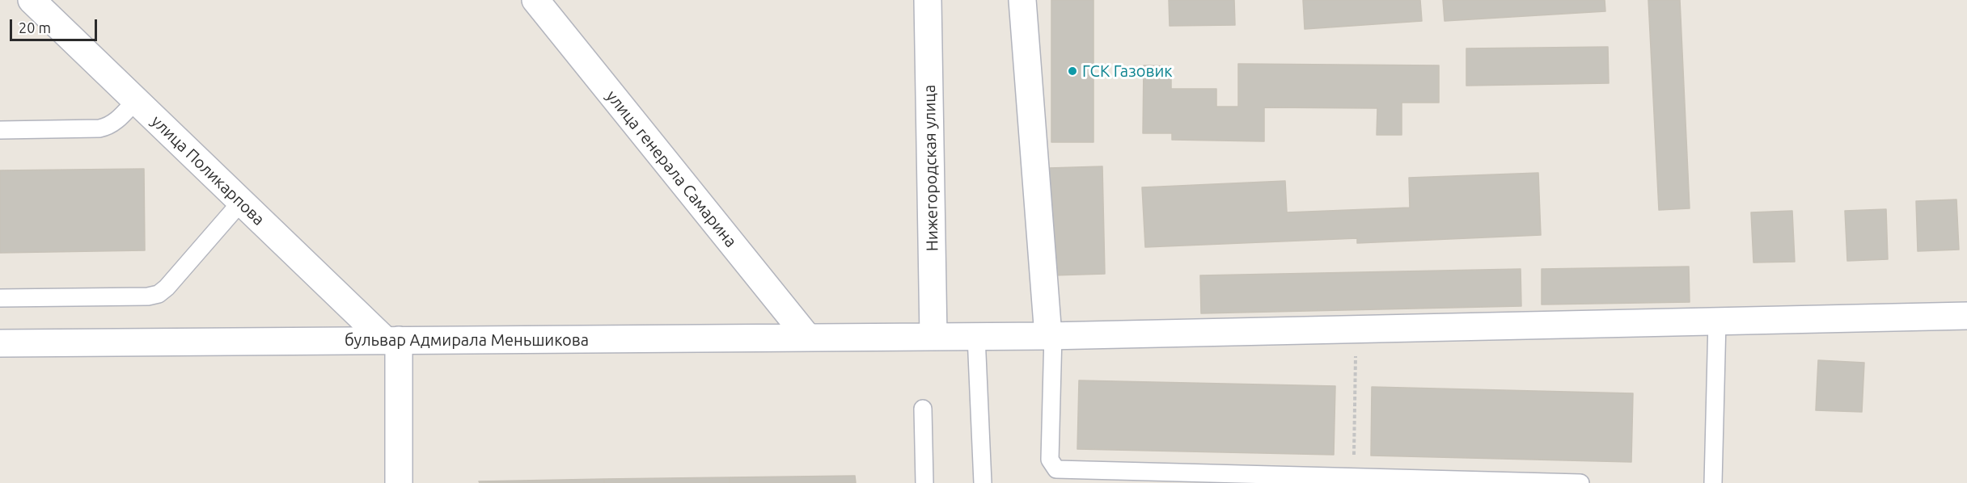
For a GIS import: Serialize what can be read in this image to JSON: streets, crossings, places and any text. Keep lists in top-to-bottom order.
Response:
{
  "streets": {
    "street": [
      "Нижегородская улица",
      "улица генерала Самарина",
      "улица Поликарпова",
      "бульвар Адмирала Меньшикова"
    ]
  },
  "crossings": [
    ["Нижегородская улица", "бульвар Адмирала Меньшикова"],
    ["улица генерала Самарина", "бульвар Адмирала Меньшикова"],
    ["улица Поликарпова", "бульвар Адмирала Меньшикова"]
  ],
  "places": ["ГСК Газовик"],
  "scale_bar": "20 m"
}
